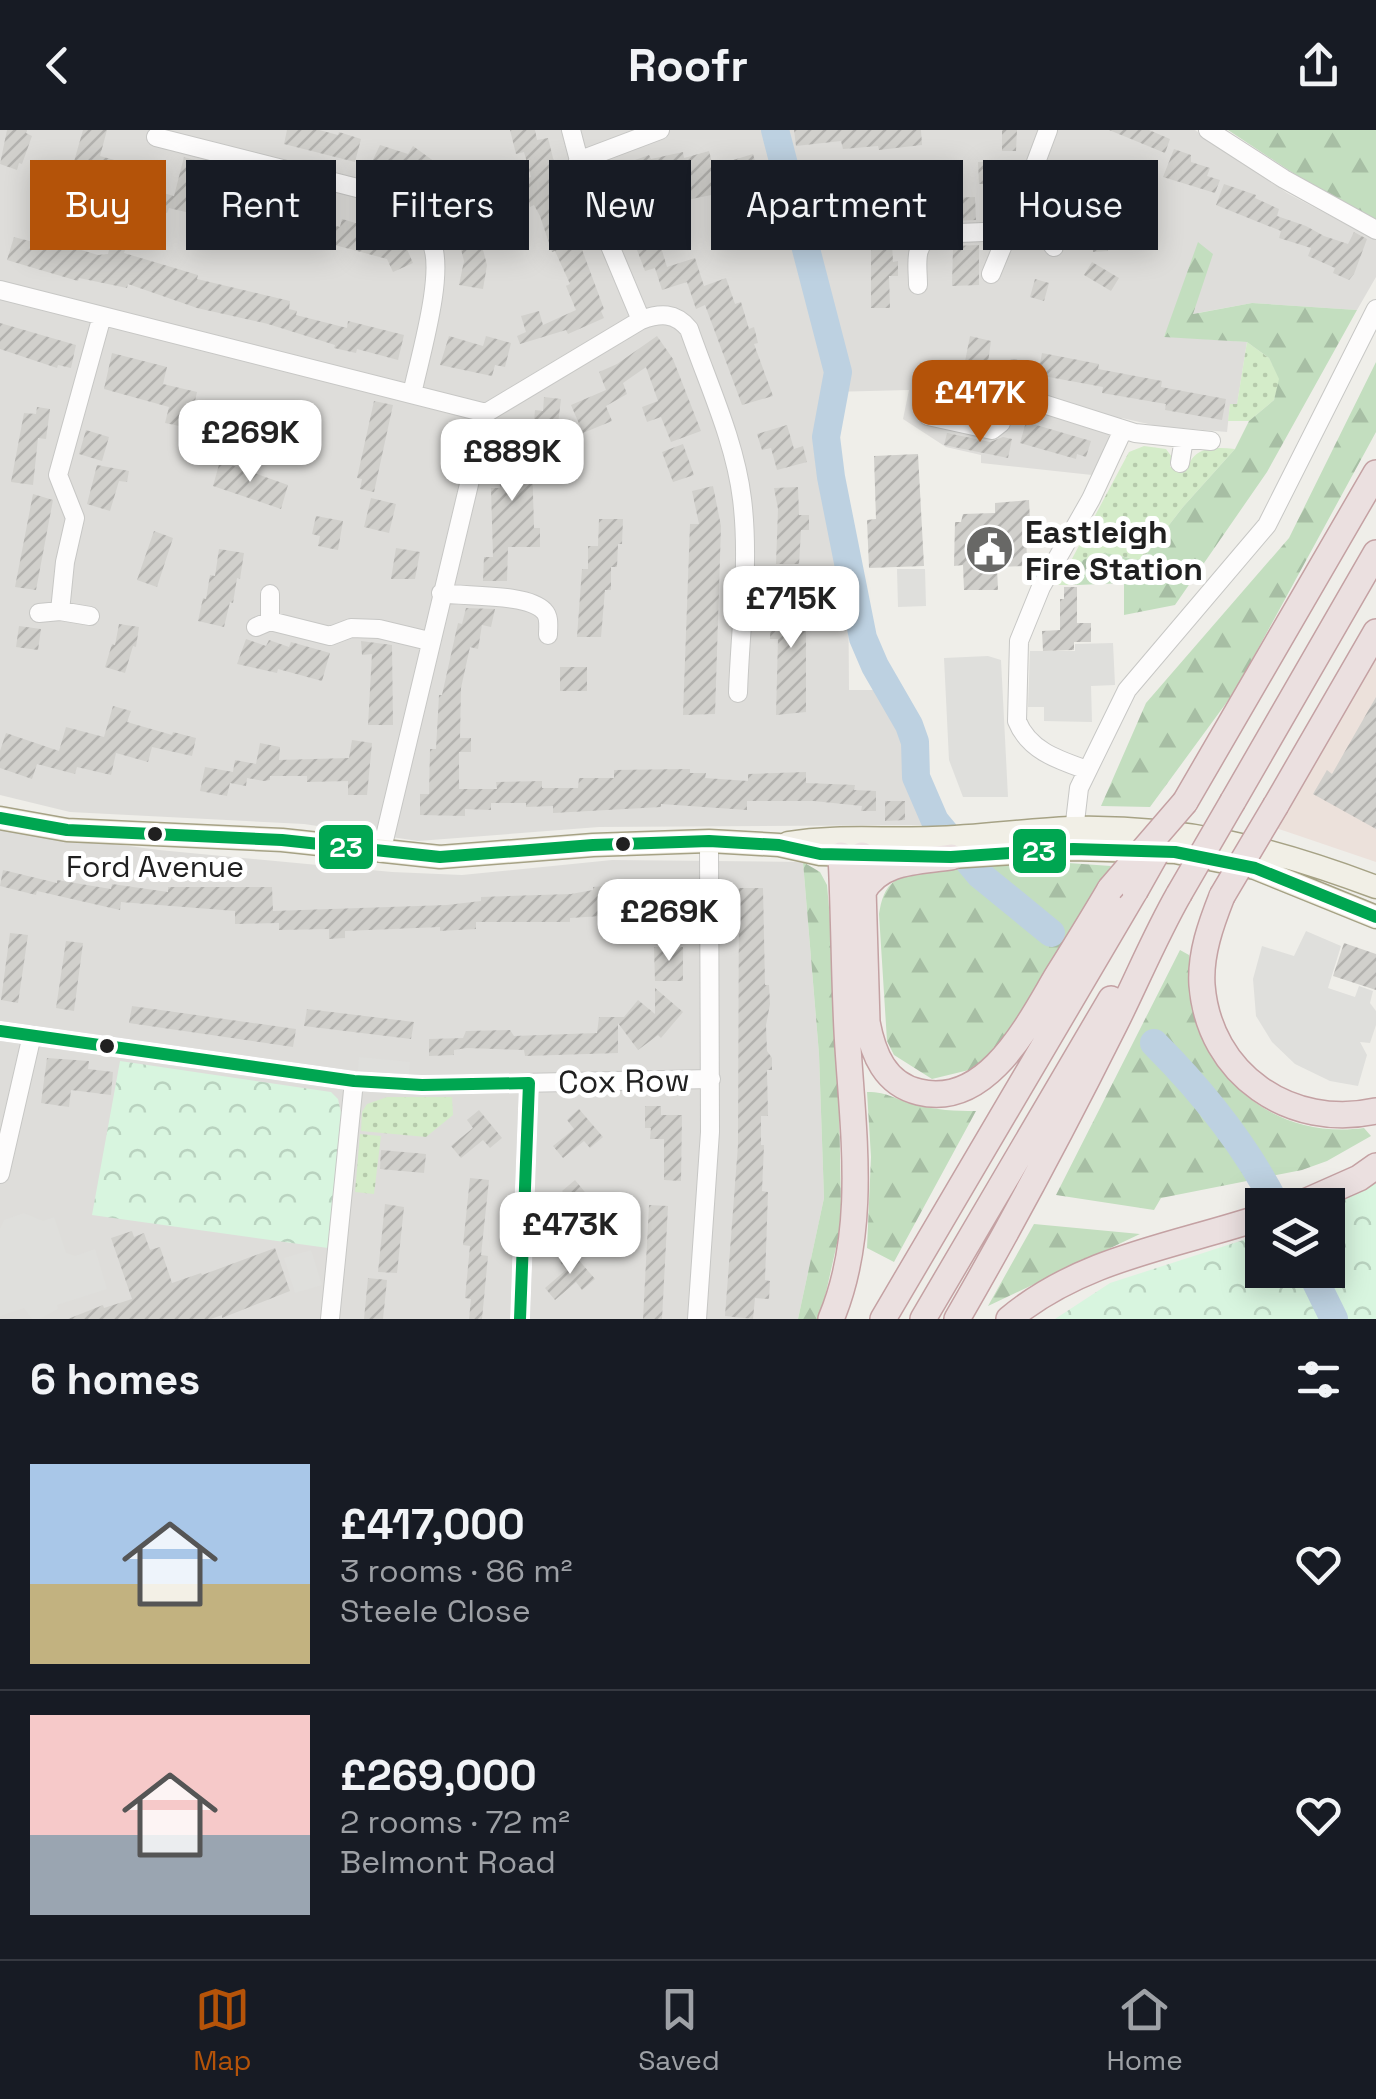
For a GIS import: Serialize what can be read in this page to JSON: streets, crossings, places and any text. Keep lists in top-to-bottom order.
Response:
{
  "streets": {
    "street": ["Cox Row"]
  },
  "places": {
    "public building": ["Eastleigh Fire Station"],
    "other": ["Ford Avenue"]
  },
  "lines": ["transit line 23"],
  "page": {
    "header": "Roofr",
    "chip": [
      "Buy",
      "Rent",
      "Filters",
      "New",
      "Apartment",
      "House"
    ],
    "price": [
      "£417K",
      "£269K",
      "£889K",
      "£715K",
      "£269K",
      "£473K"
    ],
    "heading": "6 homes",
    "list": [
      {
        "name": "£417,000",
        "note": "3 rooms · 86 m² · Steele Close"
      },
      {
        "name": "£269,000",
        "note": "2 rooms · 72 m² · Belmont Road"
      }
    ],
    "tabs": ["Map", "Saved", "Home"]
  }
}
